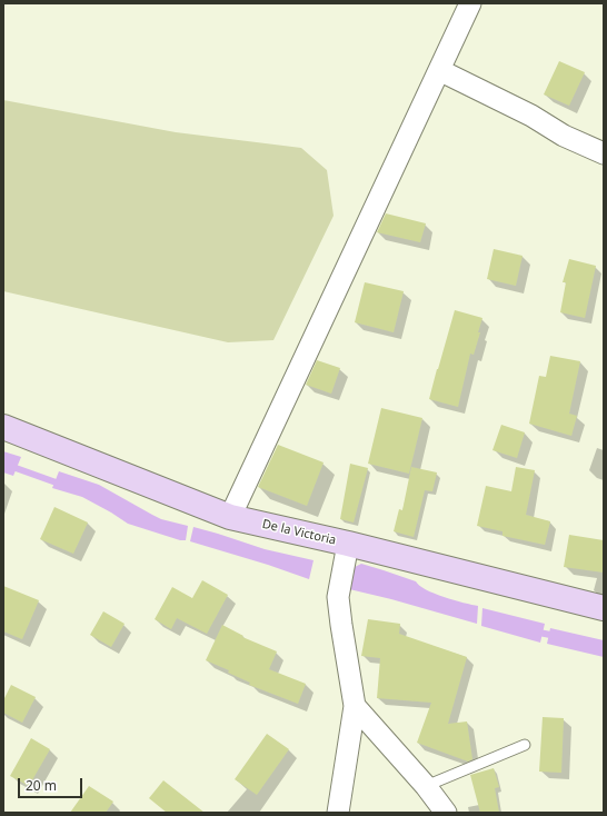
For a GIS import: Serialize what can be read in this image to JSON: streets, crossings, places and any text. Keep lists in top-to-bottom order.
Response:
{
  "streets": {
    "main road": ["De la Victoria"]
  },
  "scale_bar": "20 m"
}
